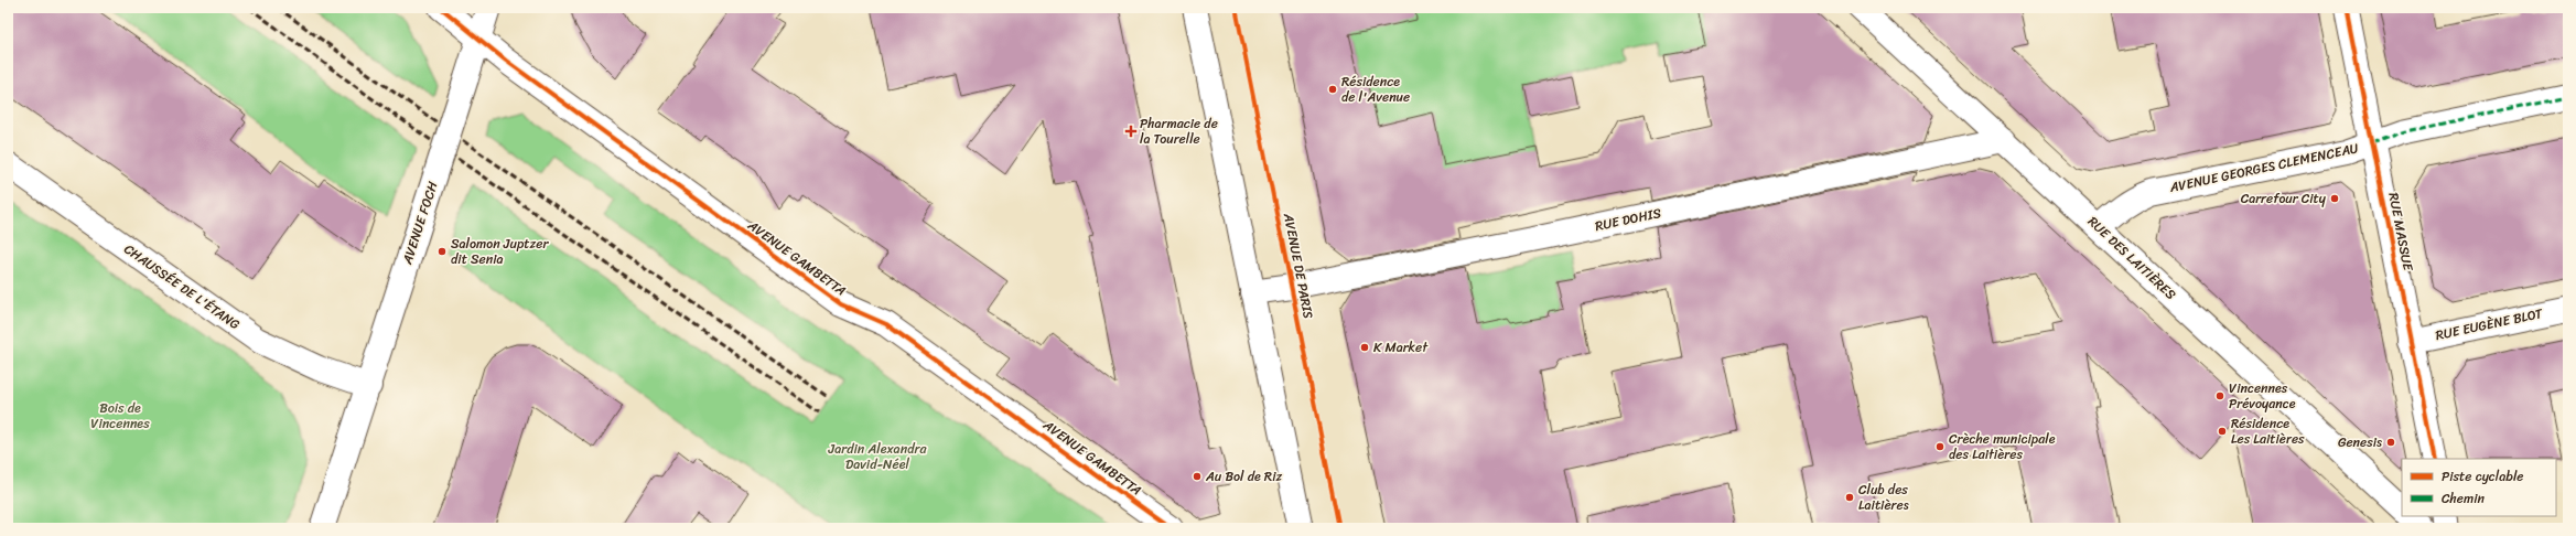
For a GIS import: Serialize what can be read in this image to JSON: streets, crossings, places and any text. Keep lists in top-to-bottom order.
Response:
{
  "streets": {
    "street": [
      "AVENUE GEORGES CLEMENCEAU",
      "RUE DOHIS",
      "AVENUE FOCH",
      "RUE MASSUE",
      "AVENUE GAMBETTA",
      "RUE DES LAITIÈRES",
      "CHAUSSÉE DE L'ÉTANG",
      "RUE EUGÈNE BLOT"
    ],
    "cycle path": ["AVENUE DE PARIS"]
  },
  "crossings": [
    ["AVENUE GEORGES CLEMENCEAU", "RUE MASSUE"],
    ["AVENUE GEORGES CLEMENCEAU", "RUE DES LAITIÈRES"],
    ["RUE DOHIS", "RUE DES LAITIÈRES"],
    ["AVENUE FOCH", "AVENUE GAMBETTA"],
    ["AVENUE FOCH", "CHAUSSÉE DE L'ÉTANG"],
    ["RUE MASSUE", "RUE EUGÈNE BLOT"]
  ],
  "parks": ["Bois de Vincennes", "Jardin Alexandra David-Néel"],
  "places": {
    "other": [
      "Résidence de l'Avenue",
      "Carrefour City",
      "Salomon Juptzer dit Senia",
      "K Market",
      "Vincennes Prévoyance",
      "Résidence Les Laitières",
      "Genesis",
      "Crèche municipale des Laitières",
      "Au Bol de Riz",
      "Club des Laitières"
    ],
    "health": ["Pharmacie de la Tourelle"]
  },
  "legend": ["Piste cyclable", "Chemin"]
}
